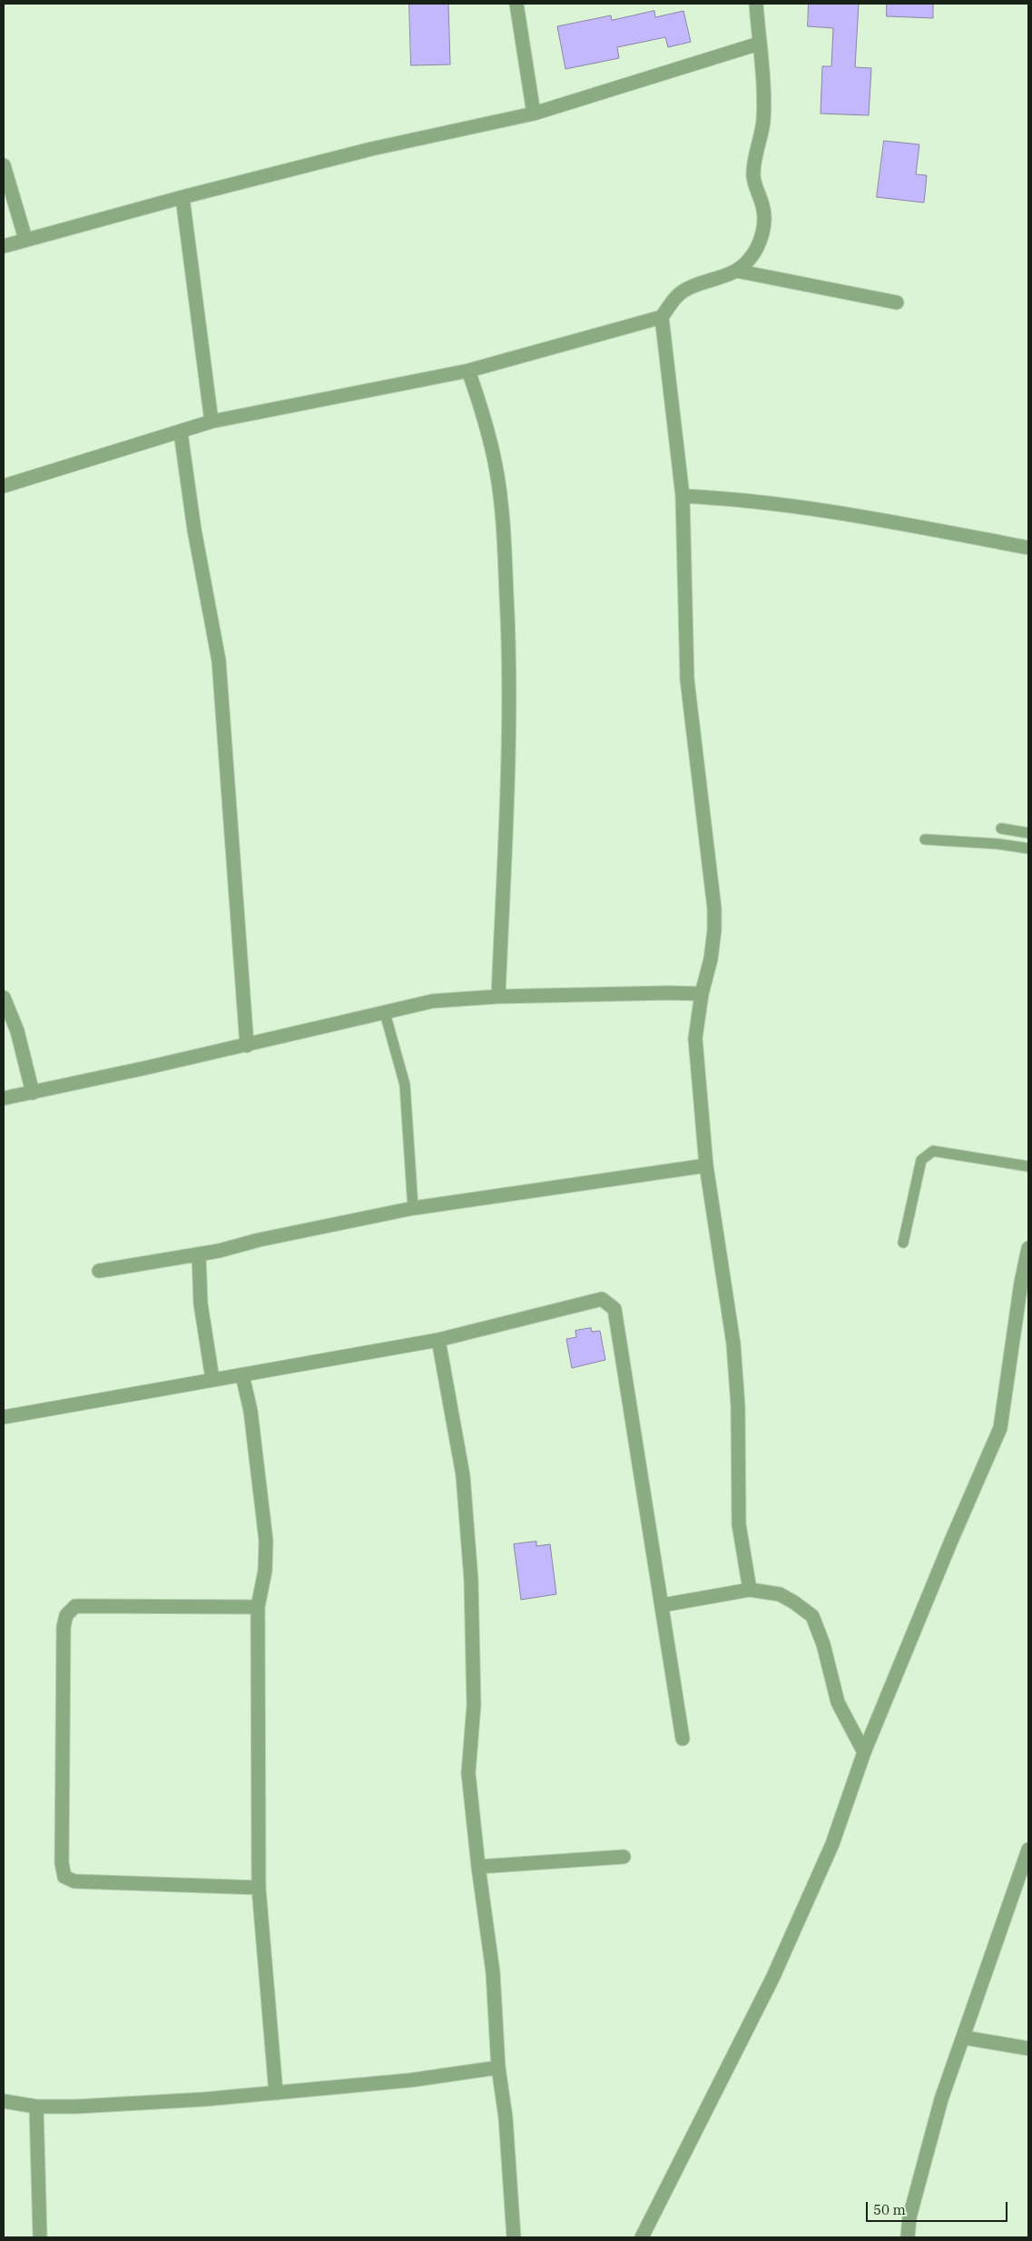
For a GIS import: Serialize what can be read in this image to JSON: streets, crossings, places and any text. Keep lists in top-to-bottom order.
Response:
{
  "scale_bar": "50 m"
}
